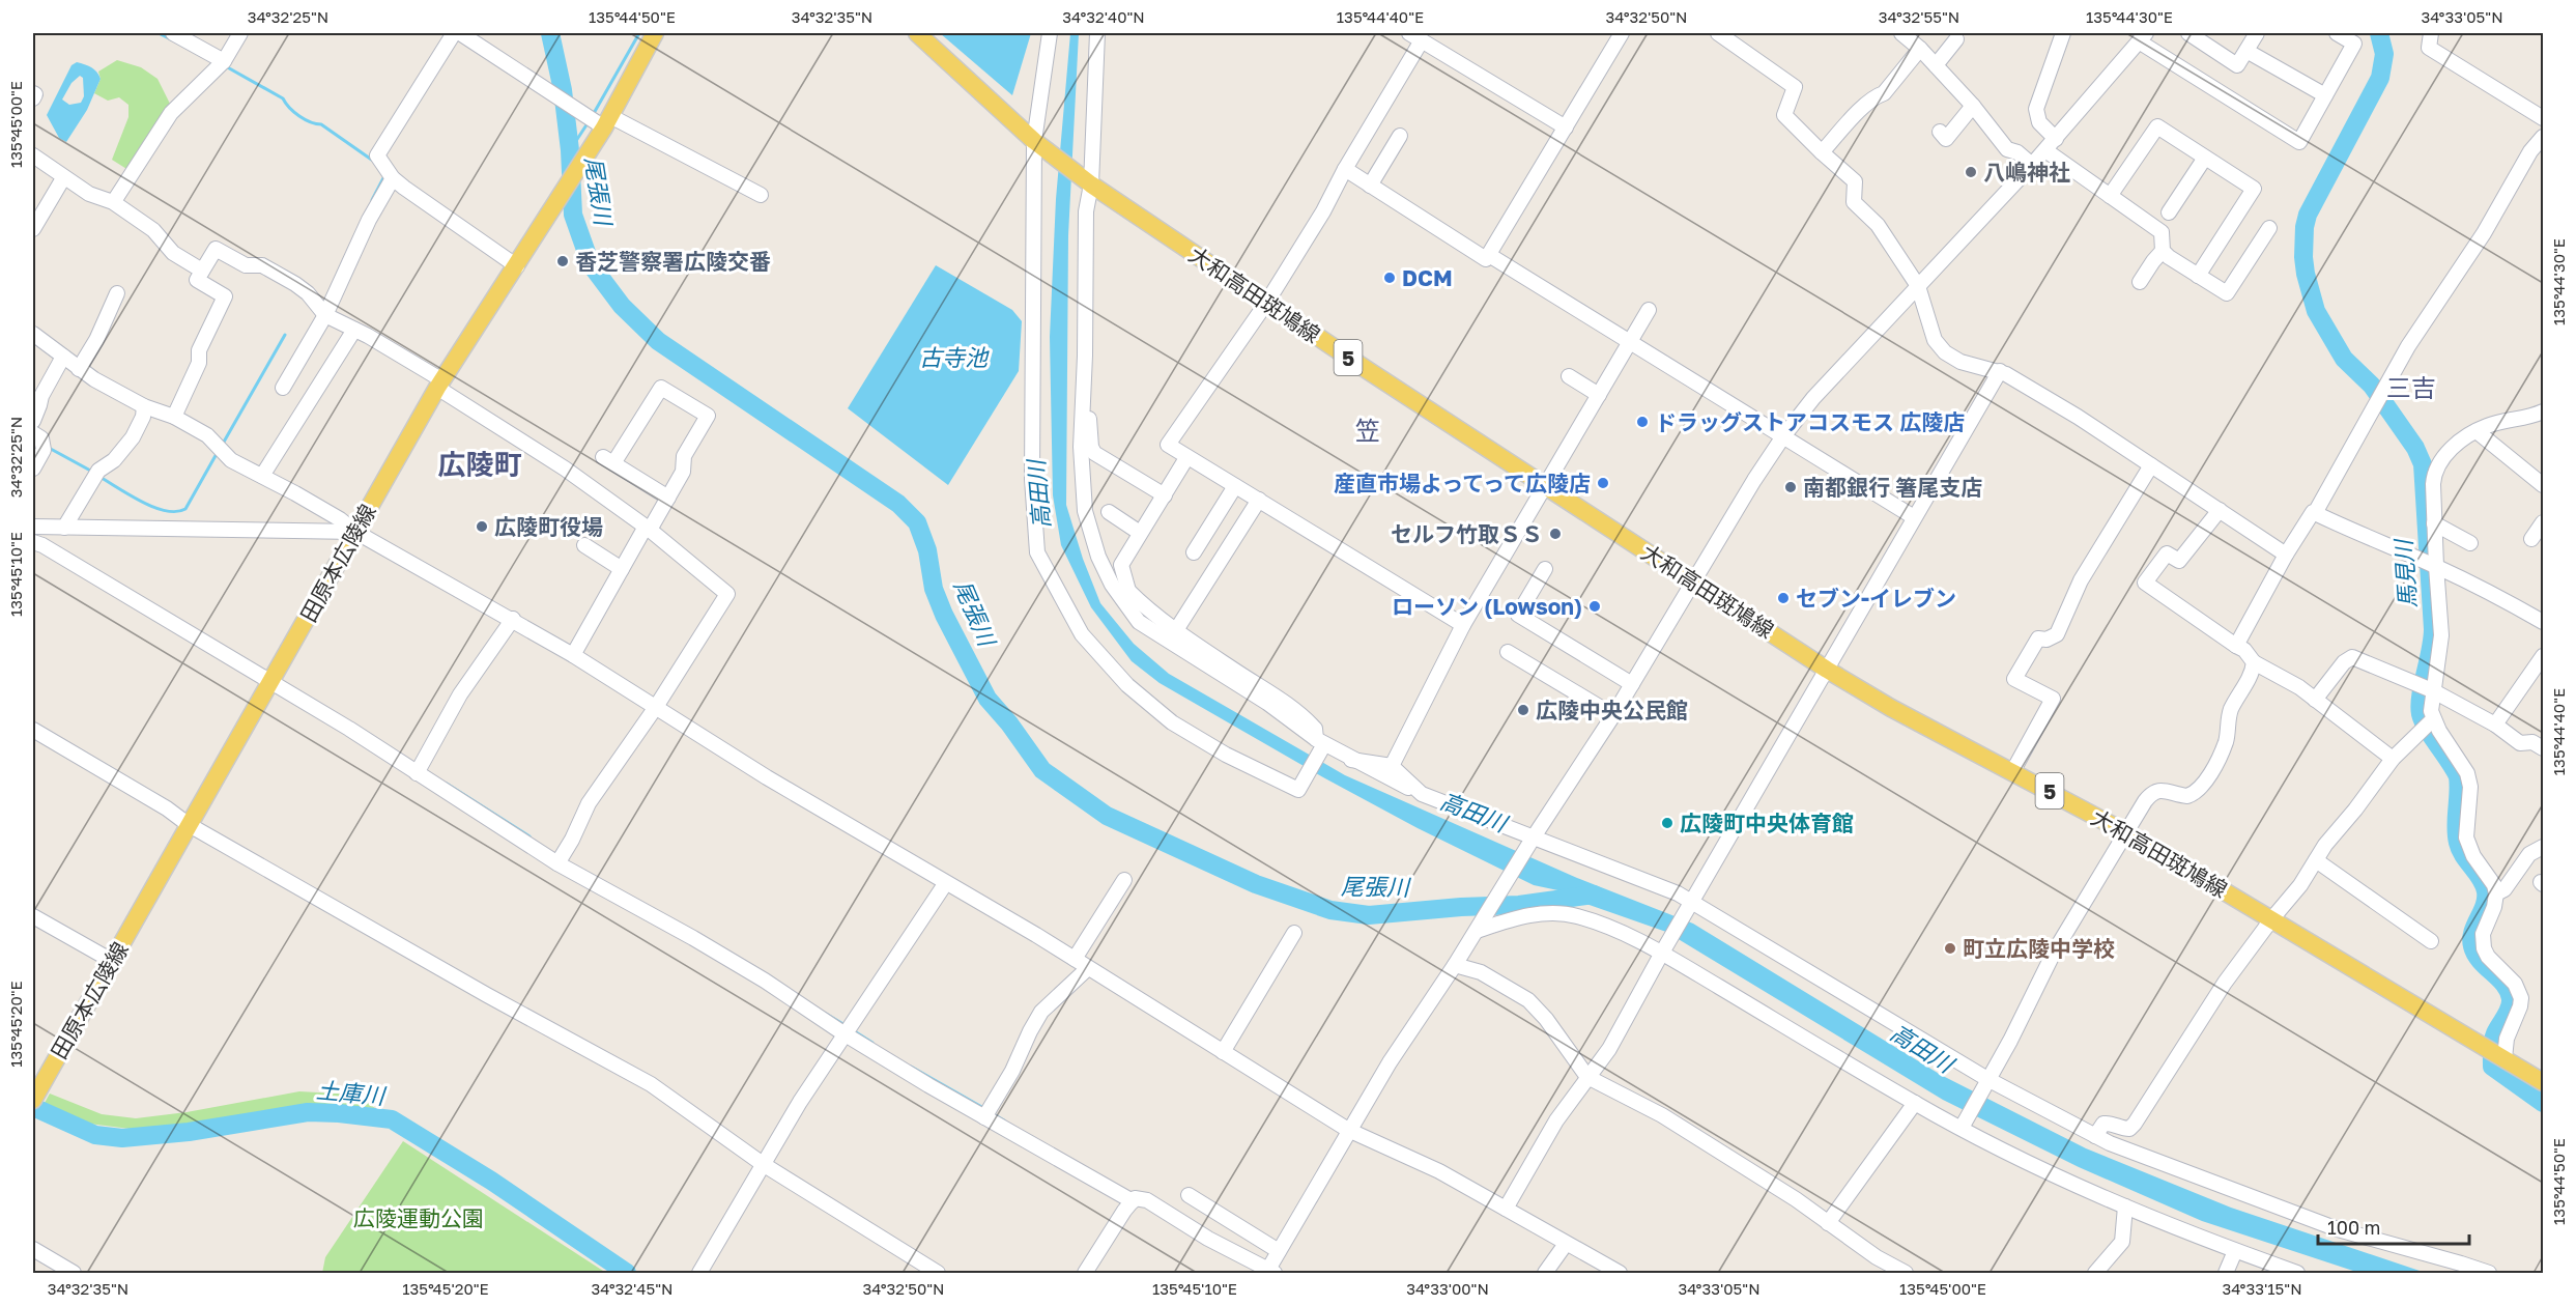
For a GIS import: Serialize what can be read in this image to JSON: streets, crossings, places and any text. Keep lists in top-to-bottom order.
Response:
{
  "streets": {
    "main road": ["大和高田斑鳩線", "5", "田原本広陵線"]
  },
  "districts": ["三吉", "笠", "広陵町"],
  "water": [
    "尾張川",
    "古寺池",
    "高田川",
    "馬見川",
    "土庫川"
  ],
  "parks": ["広陵運動公園"],
  "places": [
    "八嶋神社",
    "香芝警察署広陵交番",
    "DCM",
    "ドラッグストアコスモス 広陵店",
    "産直市場よってって広陵店",
    "南都銀行 箸尾支店",
    "広陵町役場",
    "セルフ竹取ＳＳ",
    "セブン-イレブン",
    "ローソン (Lowson)",
    "広陵中央公民館",
    "広陵町中央体育館",
    "町立広陵中学校"
  ],
  "scale_bar": "100 m",
  "coordinates": [
    "34°32'25\"N",
    "135°44'50\"E",
    "34°32'35\"N",
    "34°32'40\"N",
    "135°44'40\"E",
    "34°32'50\"N",
    "34°32'55\"N",
    "135°44'30\"E",
    "34°33'05\"N",
    "135°45'00\"E",
    "135°45'10\"E",
    "135°45'20\"E",
    "34°32'45\"N",
    "34°33'00\"N",
    "34°33'15\"N"
  ]
}
